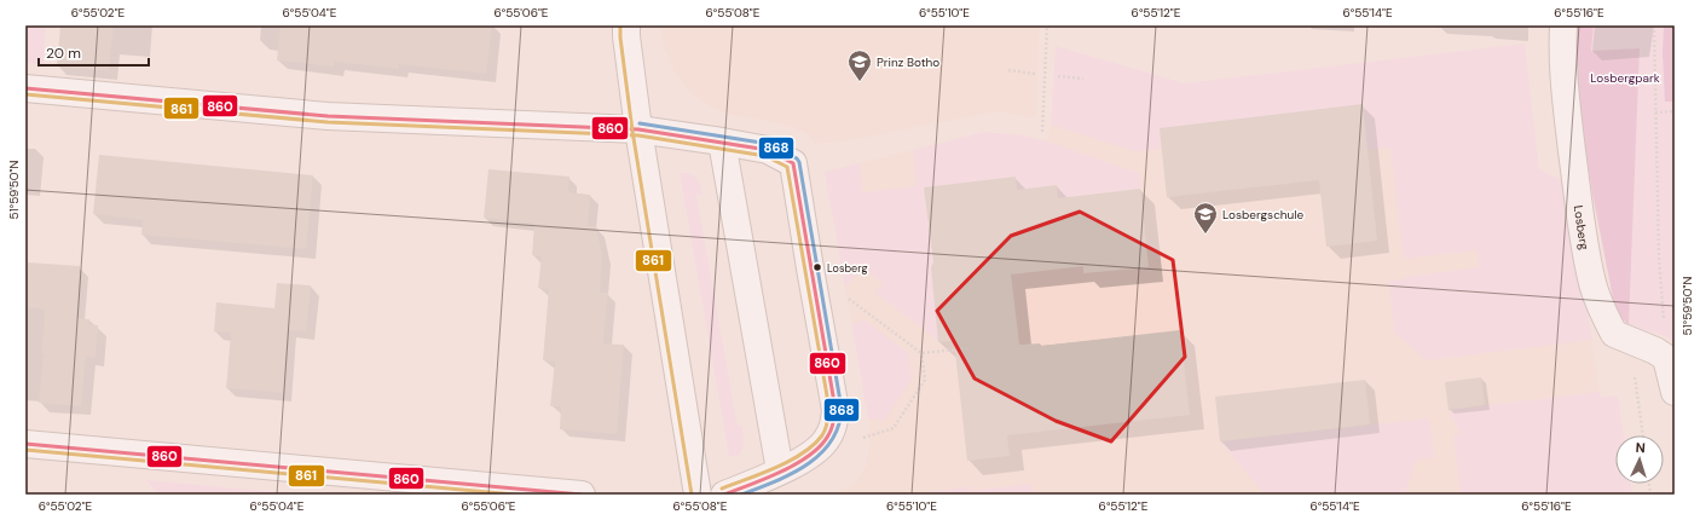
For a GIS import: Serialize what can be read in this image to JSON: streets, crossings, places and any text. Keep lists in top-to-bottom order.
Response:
{
  "streets": {
    "street": ["Losberg"]
  },
  "parks": ["Losbergpark"],
  "places": {
    "school or university": ["Prinz Botho", "Losbergschule"],
    "other": ["Losberg"]
  },
  "lines": ["transit line 861", "transit line 860", "transit line 868"],
  "scale_bar": "20 m",
  "north": "top",
  "coordinates": [
    "6°55'02\"E",
    "6°55'04\"E",
    "6°55'06\"E",
    "6°55'08\"E",
    "6°55'10\"E",
    "6°55'12\"E",
    "6°55'14\"E",
    "6°55'16\"E",
    "51°59'50\"N"
  ]
}
